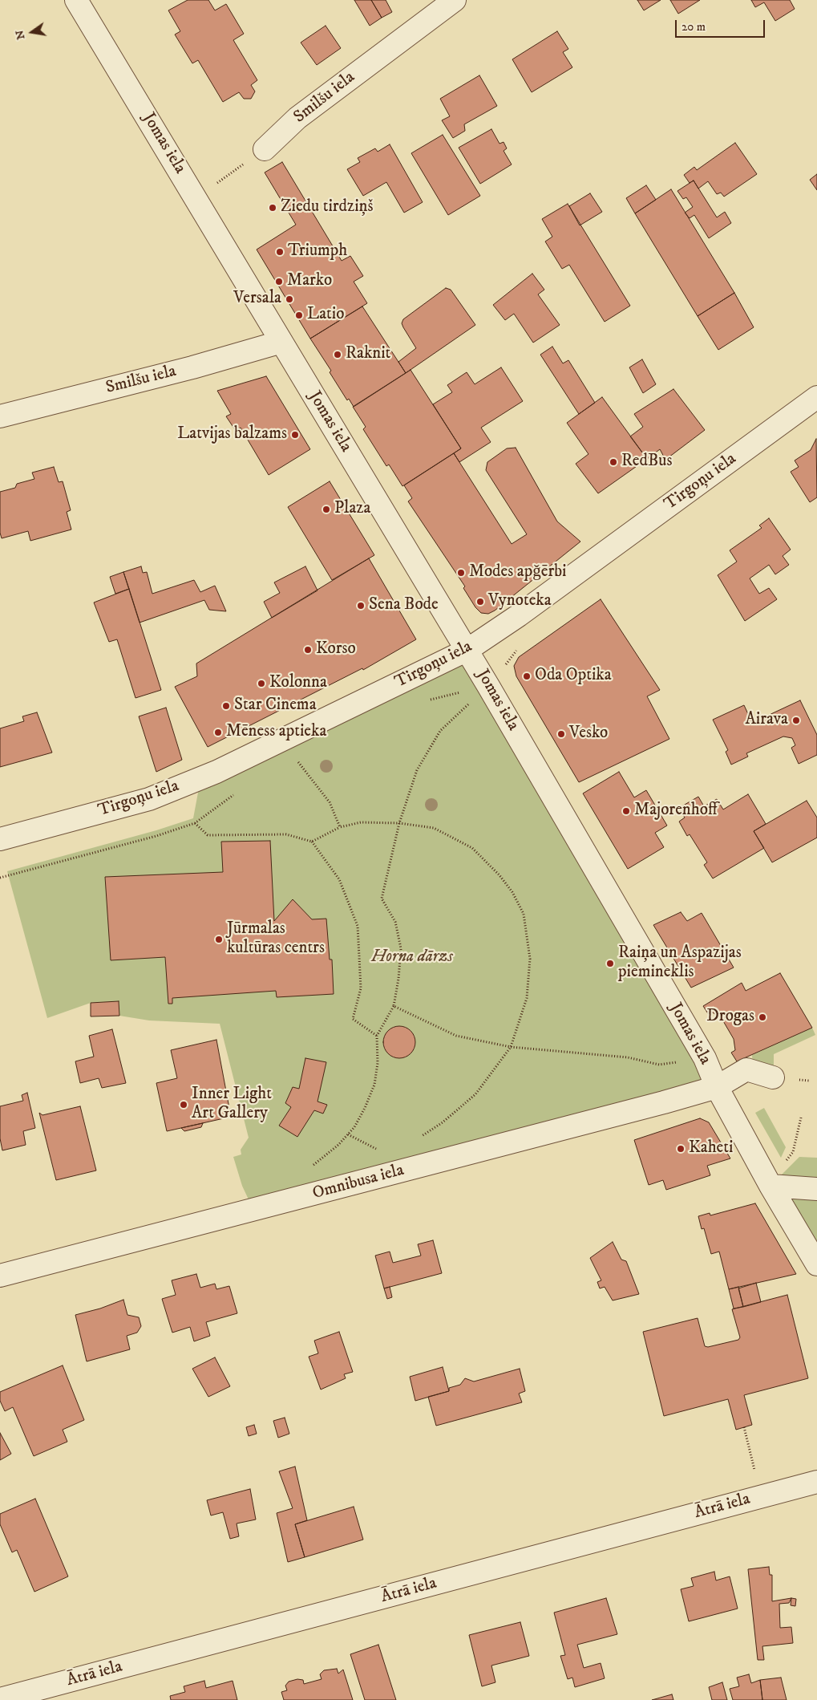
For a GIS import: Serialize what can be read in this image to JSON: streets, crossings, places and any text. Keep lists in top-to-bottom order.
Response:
{
  "streets": {
    "street": [
      "Smilšu iela",
      "Jomas iela",
      "Tirgoņu iela",
      "Omnibusa iela",
      "Ātrā iela"
    ]
  },
  "crossings": [
    ["Smilšu iela", "Jomas iela"],
    ["Jomas iela", "Tirgoņu iela"],
    ["Jomas iela", "Omnibusa iela"]
  ],
  "parks": ["Horna dārzs"],
  "places": [
    "Ziedu tirdziņš",
    "Triumph",
    "Marko",
    "Versala",
    "Latio",
    "Raknit",
    "Latvijas balzams",
    "RedBus",
    "Plaza",
    "Modes apǧērbi",
    "Vynoteka",
    "Sena Bode",
    "Korso",
    "Oda Optika",
    "Kolonna",
    "Star Cinema",
    "Airava",
    "Mēness aptieka",
    "Vesko",
    "Majorenhoff",
    "Jūrmalas kultūras centrs",
    "Raiņa un Aspazijas piemineklis",
    "Drogas",
    "Inner Light Art Gallery",
    "Kaheti"
  ],
  "scale_bar": "20 m",
  "north": "left"
}
